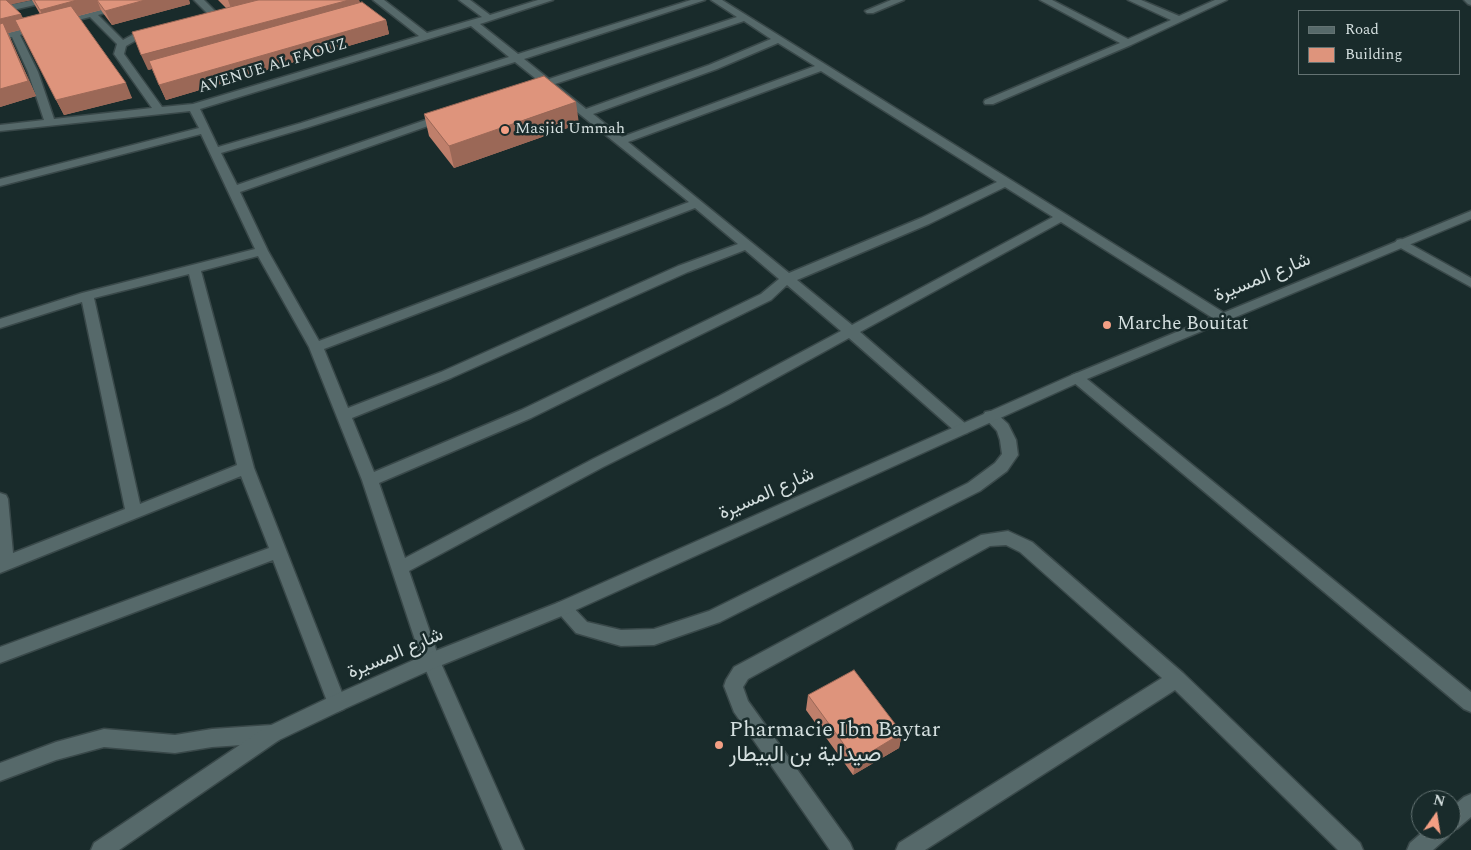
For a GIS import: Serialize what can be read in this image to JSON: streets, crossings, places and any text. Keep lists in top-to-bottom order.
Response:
{
  "streets": {
    "street": ["AVENUE AL FAOUZ", "شارع المسيرة"]
  },
  "places": ["Masjid Ummah", "Marche Bouitat", "Pharmacie Ibn Baytar صيدلية بن البيطار"],
  "legend": ["Road", "Building"],
  "north": "top"
}
